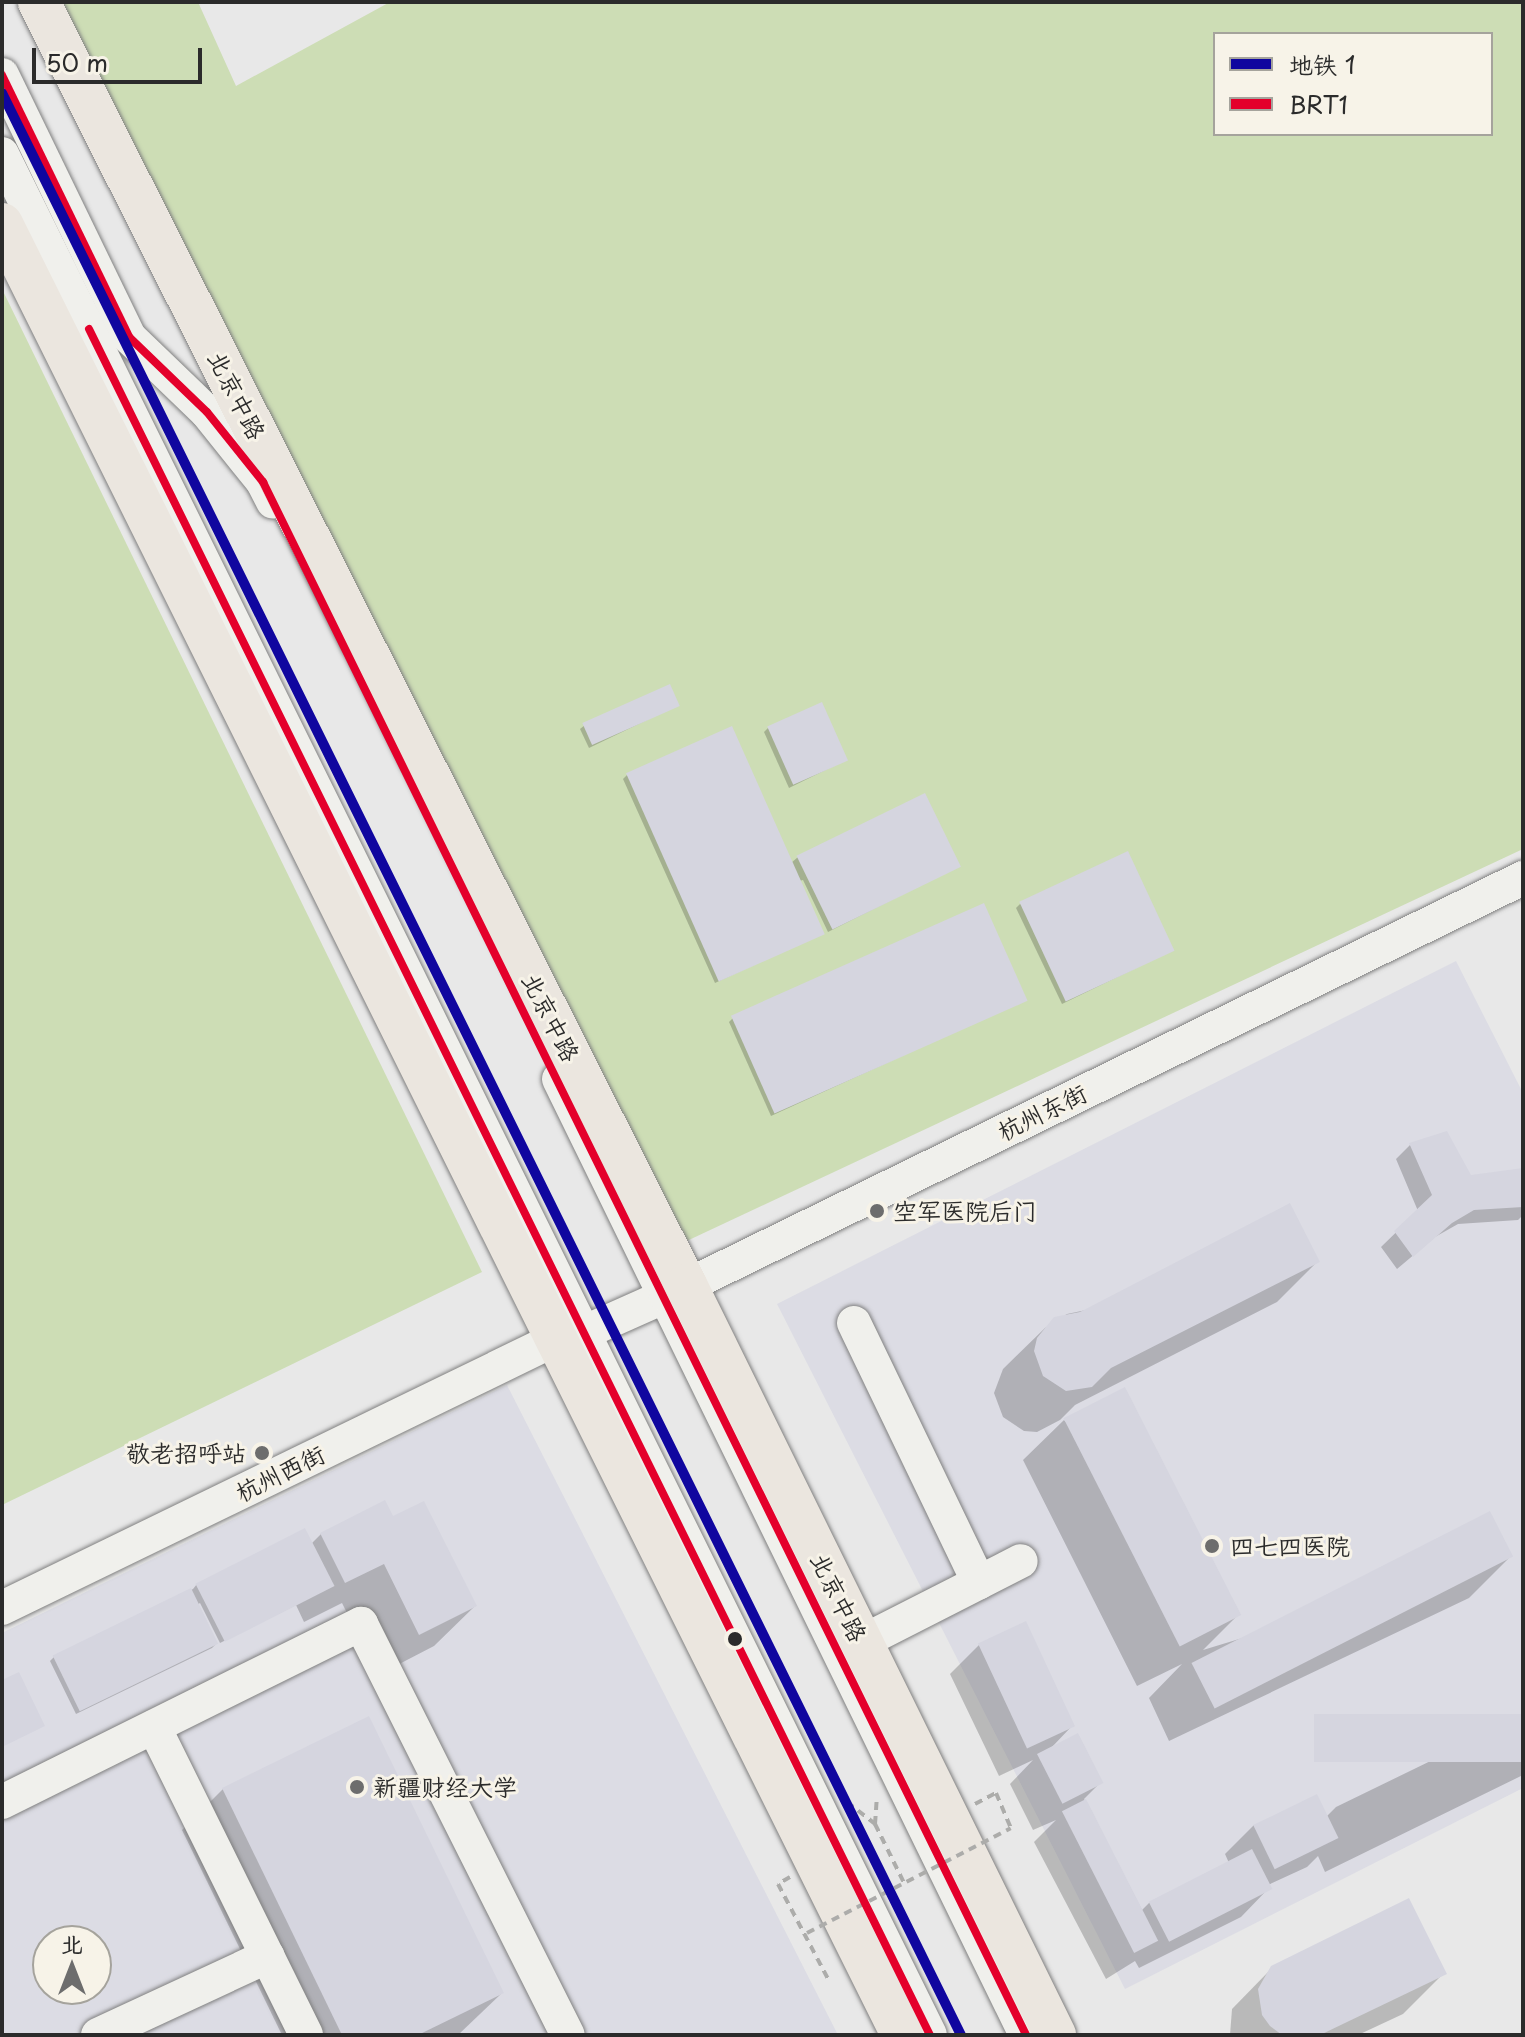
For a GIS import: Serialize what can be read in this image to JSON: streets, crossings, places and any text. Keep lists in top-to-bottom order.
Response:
{
  "streets": {
    "main road": ["北京中路"],
    "street": ["杭州东街", "杭州西街"]
  },
  "crossings": [
    ["北京中路", "杭州东街"],
    ["杭州东街", "杭州西街"]
  ],
  "places": [
    "空军医院后门",
    "敬老招呼站",
    "四七四医院",
    "新疆财经大学"
  ],
  "lines": ["transit line BRT1", "metro line 1"],
  "legend": ["地铁 1", "BRT1"],
  "scale_bar": "50 m",
  "north": "top"
}
